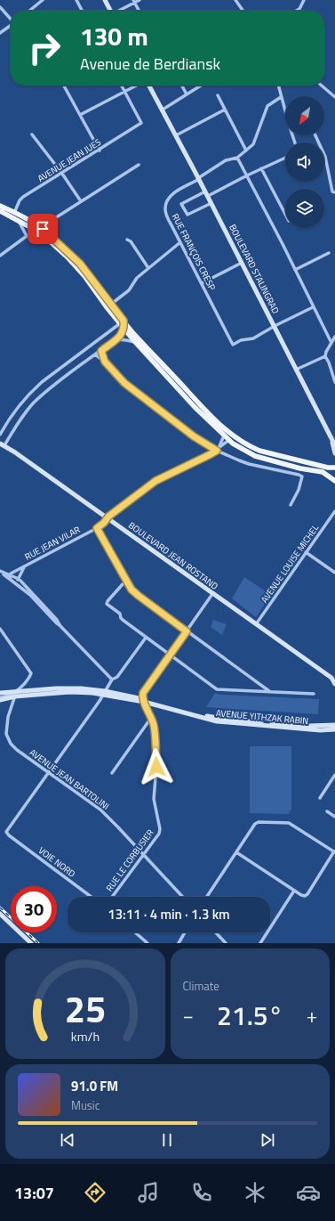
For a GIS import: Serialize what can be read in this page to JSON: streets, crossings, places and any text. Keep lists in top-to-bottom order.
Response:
{
  "streets": {
    "street": [
      "AVENUE JEAN JUES",
      "RUE FRANÇOIS CRESP",
      "BOULEVARD STALINGRAD",
      "RUE JEAN VILAR",
      "BOULEVARD JEAN ROSTAND",
      "AVENUE LOUISE MICHEL",
      "AVENUE YITHZAK RABIN",
      "AVENUE JEAN BARTOLINI",
      "RUE LE CORBUSIER",
      "VOIE NORD"
    ]
  },
  "crossings": [
    ["RUE FRANÇOIS CRESP", "BOULEVARD STALINGRAD"],
    ["RUE JEAN VILAR", "BOULEVARD JEAN ROSTAND"],
    ["BOULEVARD JEAN ROSTAND", "AVENUE LOUISE MICHEL"],
    ["AVENUE YITHZAK RABIN", "AVENUE JEAN BARTOLINI"],
    ["AVENUE YITHZAK RABIN", "RUE LE CORBUSIER"],
    ["AVENUE JEAN BARTOLINI", "RUE LE CORBUSIER"],
    ["AVENUE JEAN BARTOLINI", "VOIE NORD"]
  ],
  "north": "bottom left",
  "page": {
    "turn": ["130 m", "Avenue de Berdiansk"],
    "limit": "30",
    "trip": "13:11 · 4 min · 1.3 km",
    "tile": "Climate",
    "heat": ["−", "21.5°", "+"],
    "song": ["91.0 FM", "Music"],
    "tabs": "13:07",
    "gauge": ["25", "km/h"]
  }
}
